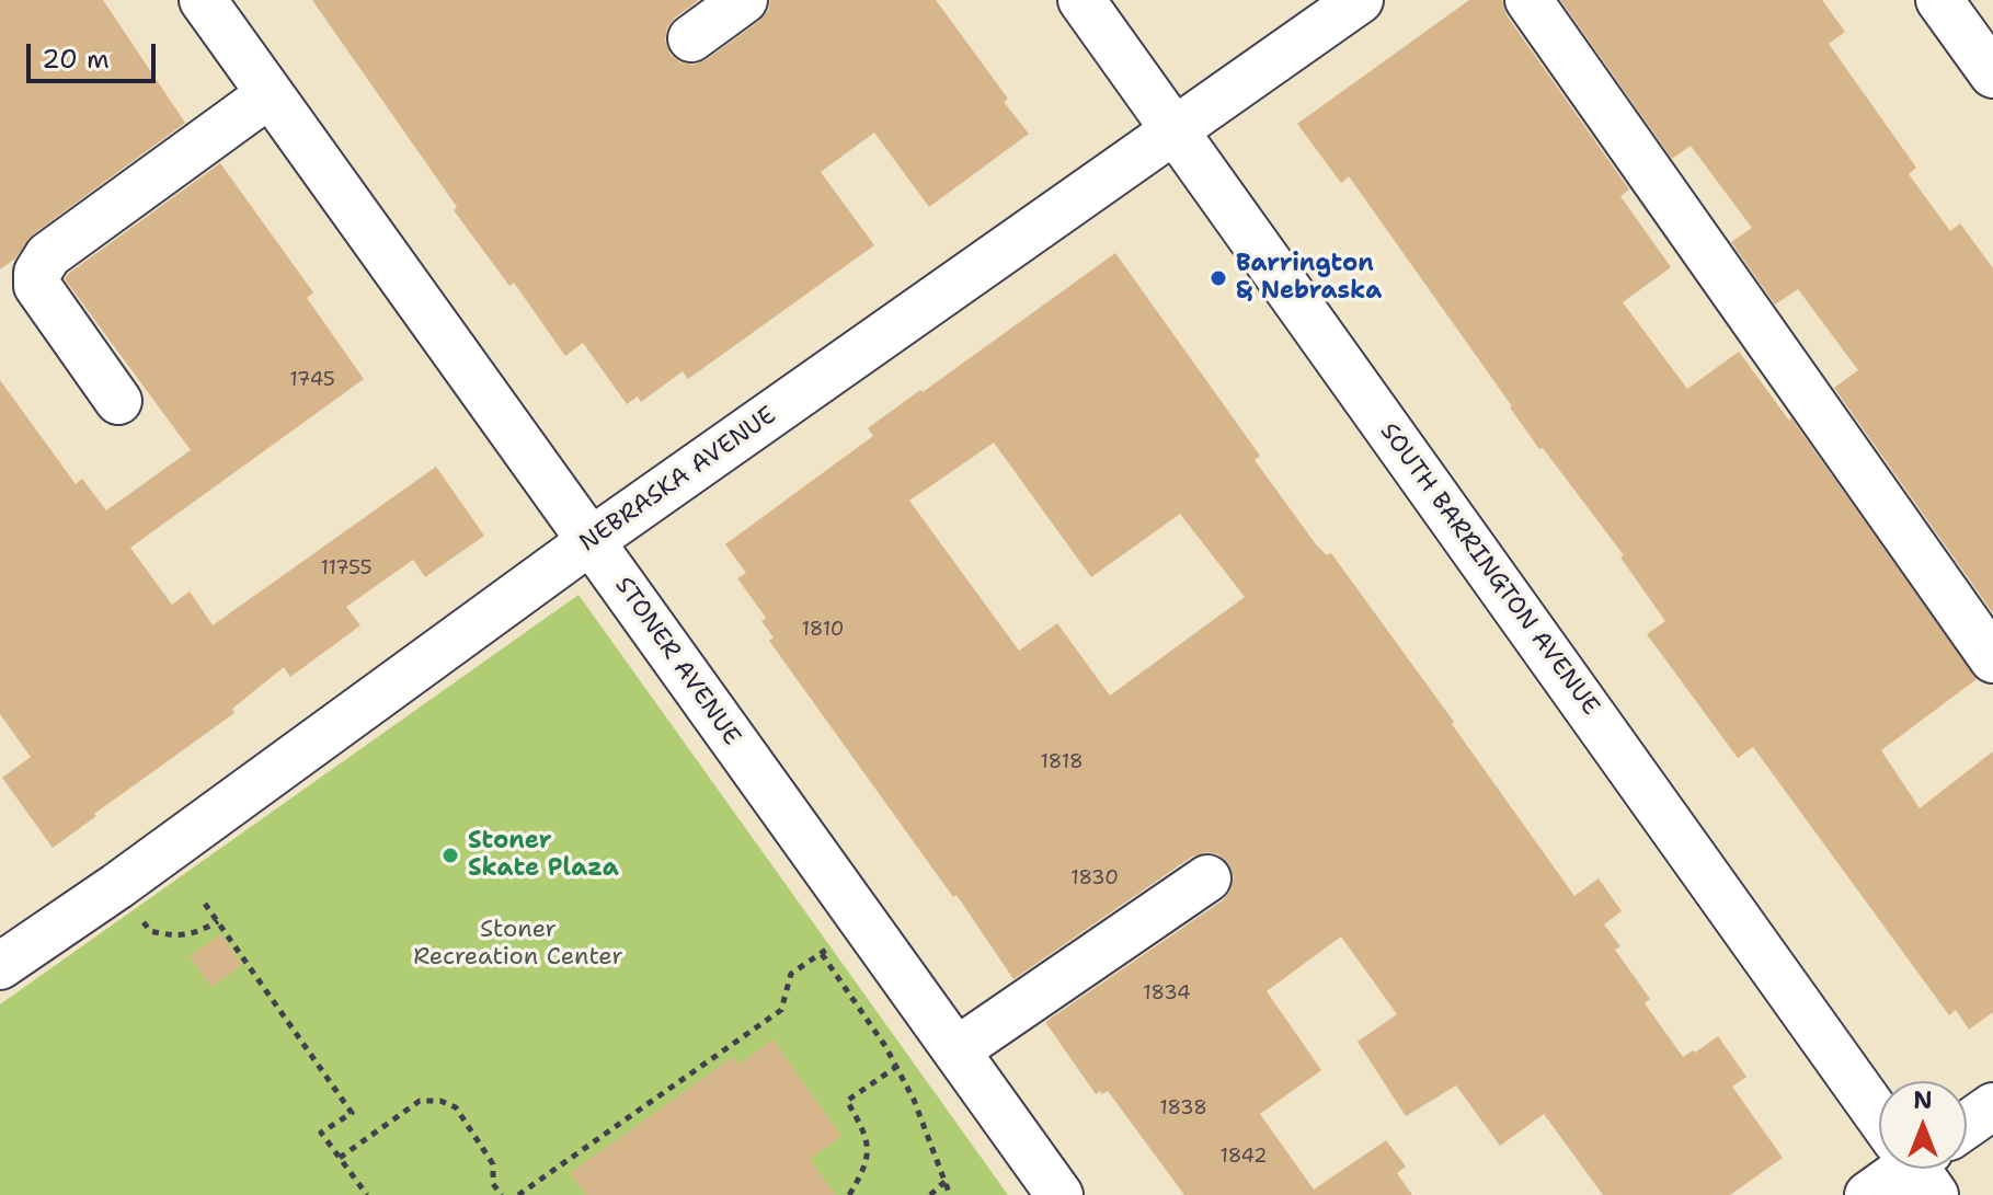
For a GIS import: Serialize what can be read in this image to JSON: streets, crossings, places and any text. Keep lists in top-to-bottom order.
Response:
{
  "streets": {
    "street": ["NEBRASKA AVENUE", "SOUTH BARRINGTON AVENUE", "STONER AVENUE"]
  },
  "crossings": [
    ["NEBRASKA AVENUE", "SOUTH BARRINGTON AVENUE"],
    ["NEBRASKA AVENUE", "STONER AVENUE"]
  ],
  "parks": ["Stoner Recreation Center"],
  "places": ["Barrington & Nebraska", "Stoner Skate Plaza"],
  "house_numbers": [
    "1745",
    "11755",
    "1810",
    "1818",
    "1830",
    "1834",
    "1838",
    "1842"
  ],
  "scale_bar": "20 m",
  "north": "top"
}
